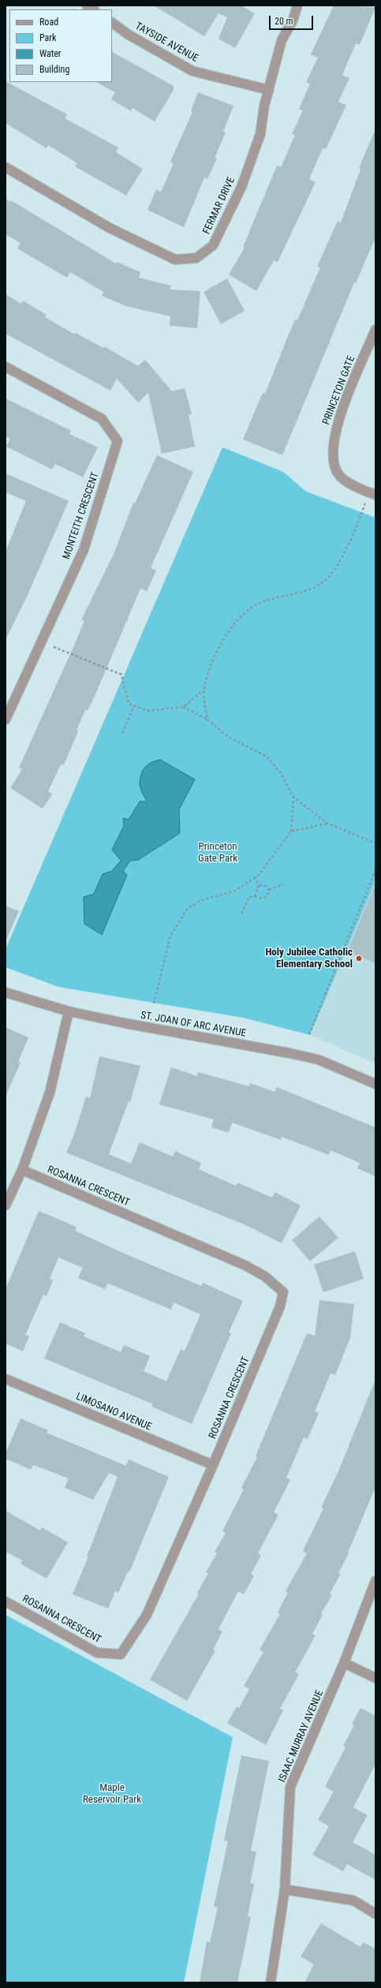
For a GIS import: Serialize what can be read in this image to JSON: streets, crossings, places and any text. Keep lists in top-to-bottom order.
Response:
{
  "streets": {
    "street": [
      "TAYSIDE AVENUE",
      "FERMAR DRIVE",
      "PRINCETON GATE",
      "MONTEITH CRESCENT",
      "ST. JOAN OF ARC AVENUE",
      "ROSANNA CRESCENT",
      "LIMOSANO AVENUE",
      "ISAAC MURRAY AVENUE"
    ]
  },
  "crossings": [
    ["TAYSIDE AVENUE", "FERMAR DRIVE"],
    ["ROSANNA CRESCENT", "LIMOSANO AVENUE"]
  ],
  "parks": ["Princeton Gate Park", "Maple Reservoir Park"],
  "places": ["Holy Jubilee Catholic Elementary School"],
  "legend": [
    "Road",
    "Park",
    "Water",
    "Building"
  ],
  "scale_bar": "20 m"
}
